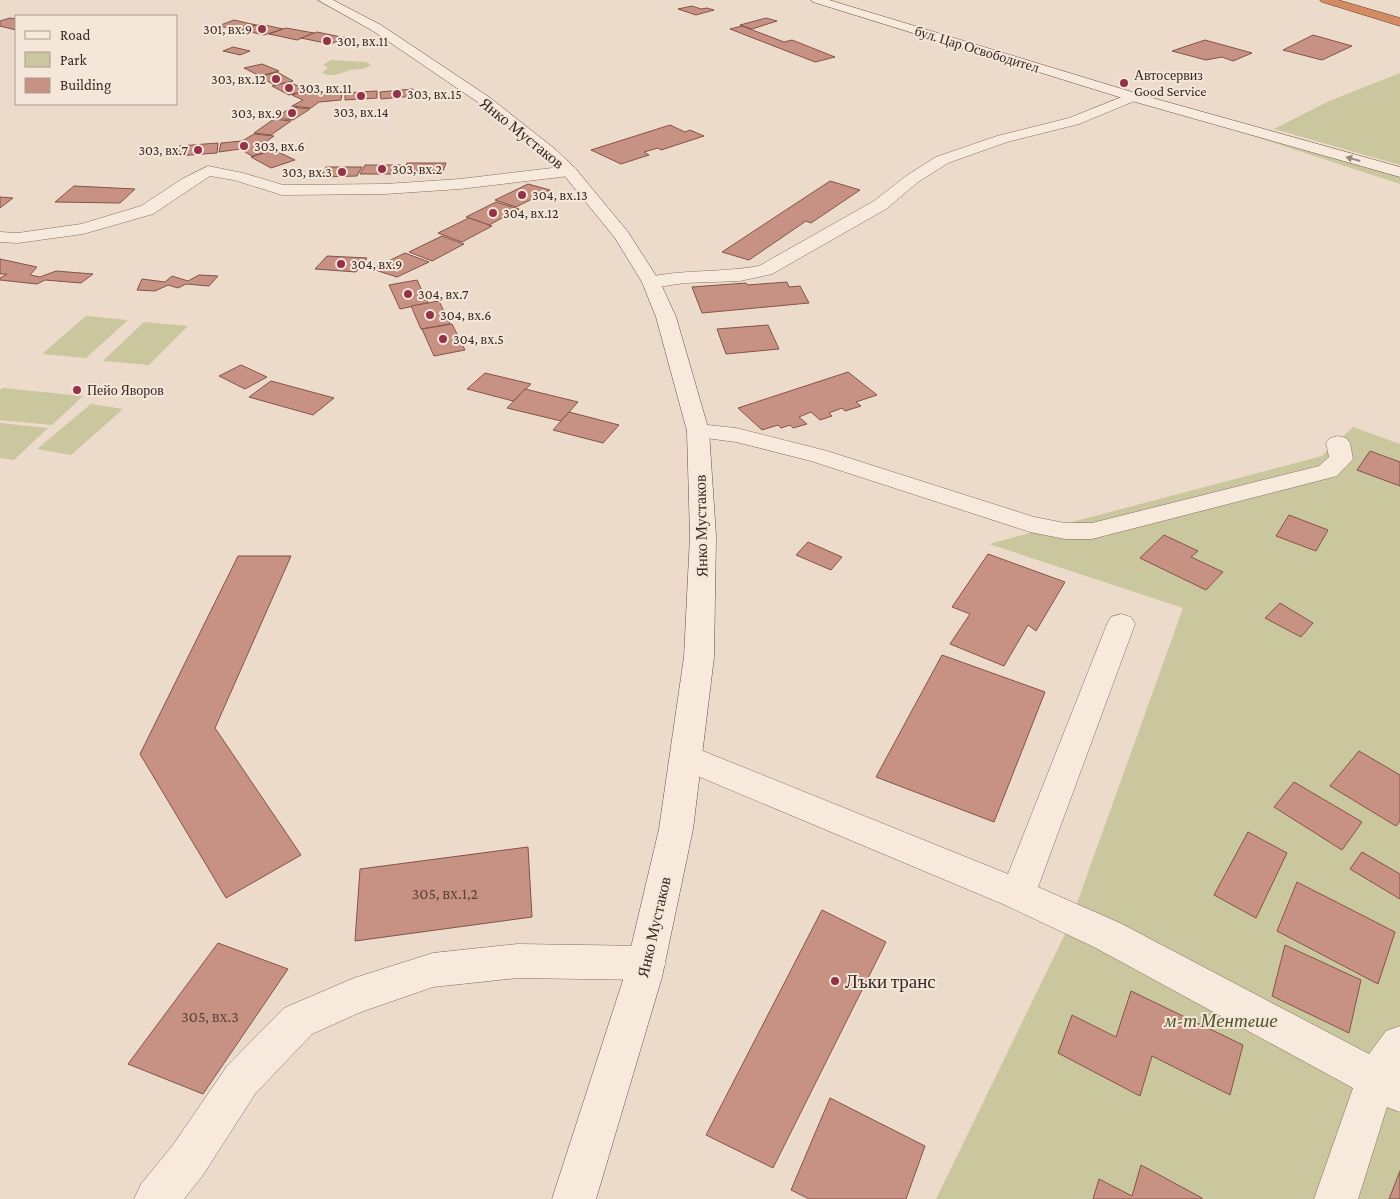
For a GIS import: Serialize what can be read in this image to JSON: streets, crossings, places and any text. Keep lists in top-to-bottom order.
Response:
{
  "streets": {
    "street": ["бул. Цар Освободител", "Янко Мустаков"]
  },
  "parks": ["м-т Ментeше"],
  "places": [
    "301, вх.9",
    "301, вх.11",
    "303, вх.12",
    "Автосервиз Good Service",
    "303, вх.11",
    "303, вх.15",
    "303, вх.14",
    "303, вх.9",
    "303, вх.6",
    "303, вх.7",
    "303, вх.2",
    "303, вх.3",
    "304, вх.13",
    "304, вх.12",
    "304, вх.9",
    "304, вх.7",
    "304, вх.6",
    "304, вх.5",
    "Пейо Яворов",
    "Лъки транс"
  ],
  "house_numbers": ["305, вх.1,2", "305, вх.3"],
  "legend": ["Road", "Park", "Building"]
}
